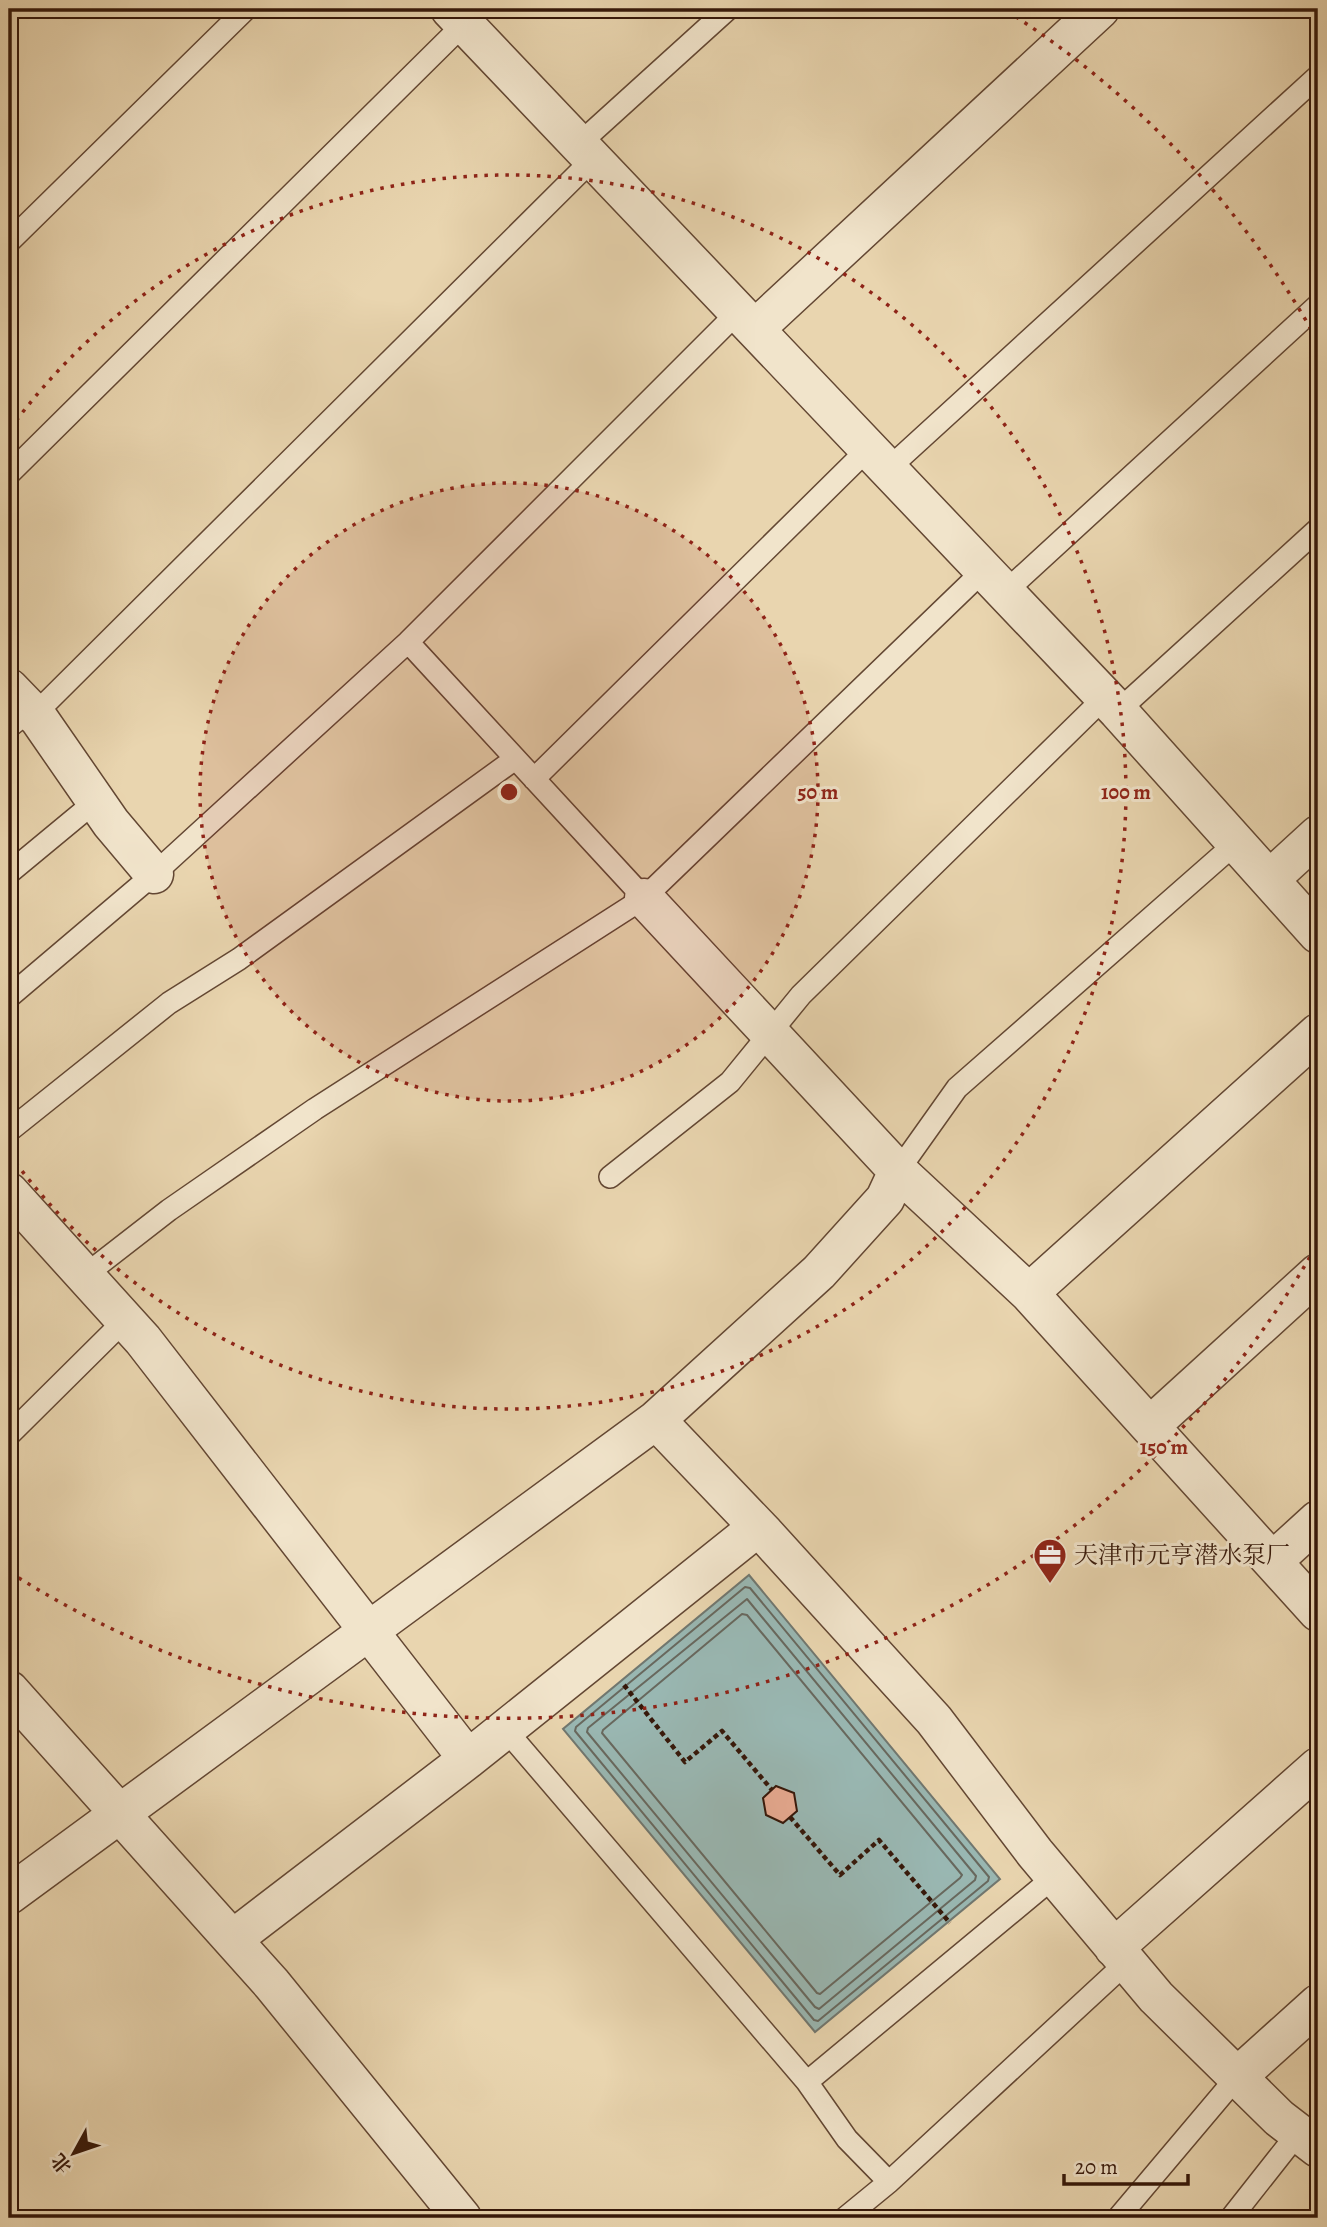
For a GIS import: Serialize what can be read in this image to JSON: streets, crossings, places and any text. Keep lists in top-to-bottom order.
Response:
{
  "places": {
    "office": ["天津市元亨潜水泵厂"]
  },
  "scale_bar": "20 m",
  "north": "bottom left",
  "rings": ["50 m", "100 m", "150 m"]
}
